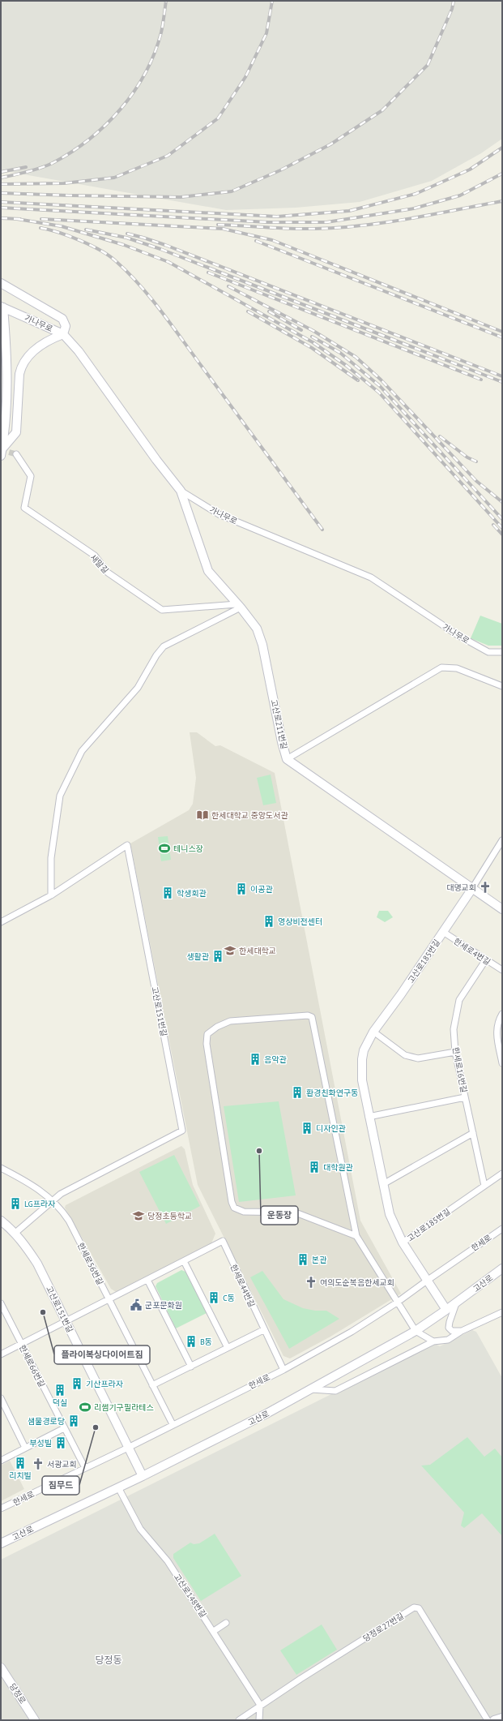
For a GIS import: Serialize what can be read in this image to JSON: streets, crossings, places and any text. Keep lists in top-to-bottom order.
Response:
{
  "streets": {
    "street": [
      "가나무로",
      "새말길",
      "고산로211번길",
      "한세로4번길",
      "고산로185번길",
      "고산로151번길",
      "한세로16번길",
      "한세로",
      "한세로56번길",
      "고산로",
      "한세로44번길",
      "한세로66번길",
      "고산로148번길",
      "당정로27번길",
      "당정로"
    ]
  },
  "crossings": [
    ["가나무로", "고산로211번길"],
    ["새말길", "고산로211번길"],
    ["고산로211번길", "고산로185번길"],
    ["한세로4번길", "고산로185번길"],
    ["한세로4번길", "한세로16번길"],
    ["고산로185번길", "한세로16번길"],
    ["고산로185번길", "한세로"],
    ["고산로185번길", "고산로"],
    ["고산로151번길", "한세로"],
    ["고산로151번길", "한세로56번길"],
    ["고산로151번길", "고산로"],
    ["고산로151번길", "한세로44번길"],
    ["한세로", "한세로56번길"],
    ["한세로", "한세로44번길"],
    ["한세로", "한세로66번길"],
    ["한세로56번길", "한세로44번길"],
    ["고산로", "고산로148번길"],
    ["한세로44번길", "한세로66번길"],
    ["고산로148번길", "당정로27번길"]
  ],
  "districts": ["당정동"],
  "places": {
    "library": ["한세대학교 중앙도서관"],
    "sports": ["테니스장", "리썸기구필라테스"],
    "church": ["대명교회", "여의도순복음한세교회", "서광교회"],
    "building": [
      "이공관",
      "학생회관",
      "영상비전센터",
      "생활관",
      "음악관",
      "환경친화연구동",
      "디자인관",
      "대학원관",
      "LG프라자",
      "본관",
      "C동",
      "B동",
      "기산프라자",
      "덕실",
      "샘물경로당",
      "부성빌",
      "리치빌"
    ],
    "school or university": ["한세대학교", "당정초등학교"],
    "other": ["운동장", "플라이복싱다이어트짐", "짐무드"],
    "public building": ["군포문화원"]
  }
}
